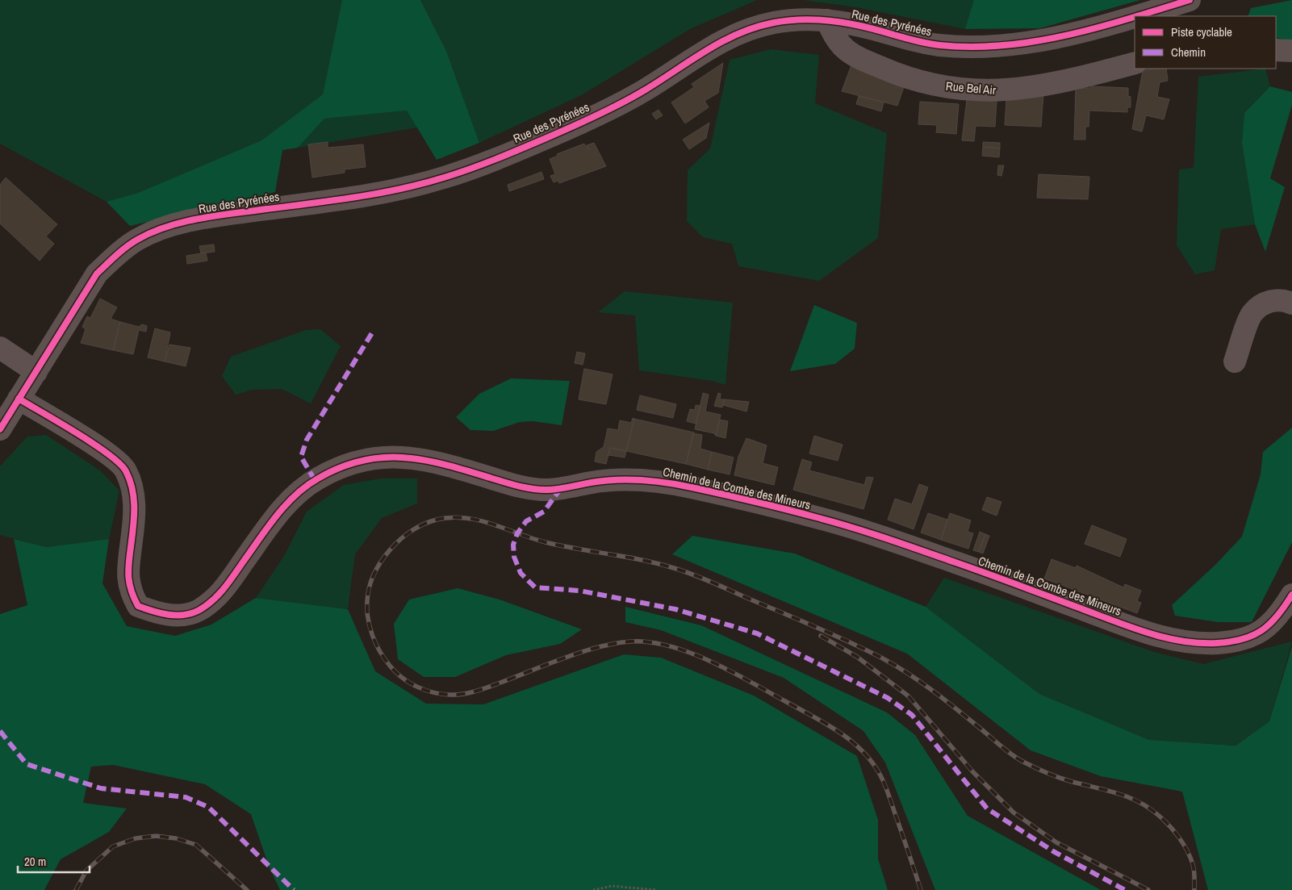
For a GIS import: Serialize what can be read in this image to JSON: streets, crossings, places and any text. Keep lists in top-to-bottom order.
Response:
{
  "streets": {
    "street": ["Rue des Pyrénées", "Rue Bel Air", "Chemin de la Combe des Mineurs"]
  },
  "crossings": [
    ["Rue des Pyrénées", "Rue Bel Air"],
    ["Rue des Pyrénées", "Chemin de la Combe des Mineurs"]
  ],
  "legend": ["Piste cyclable", "Chemin"],
  "scale_bar": "20 m"
}
